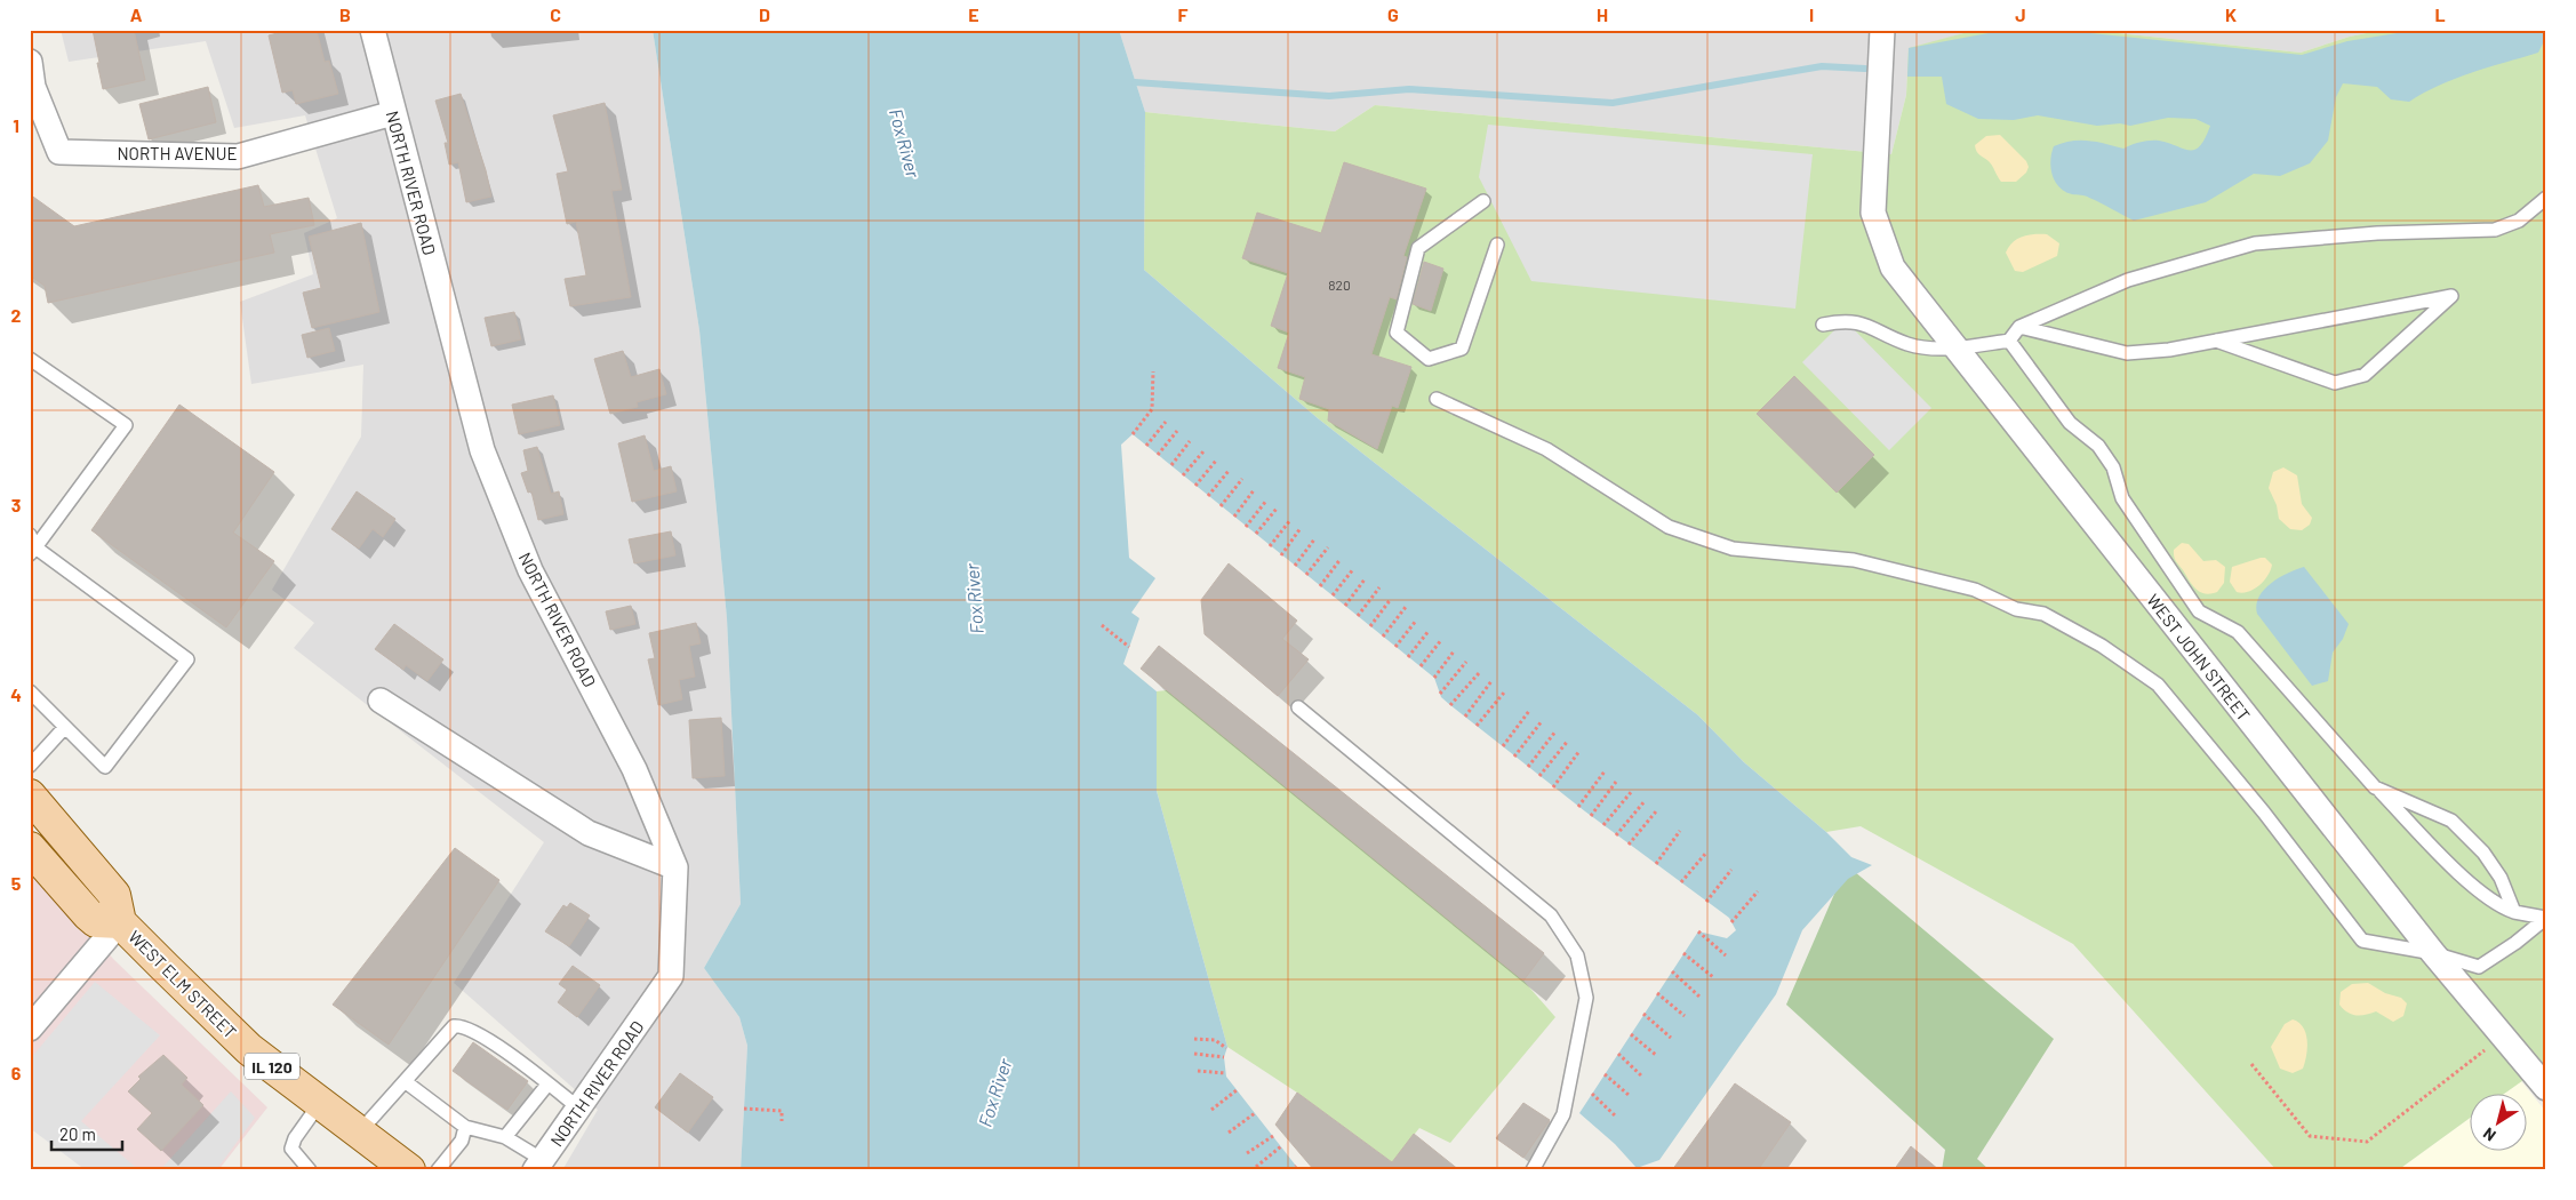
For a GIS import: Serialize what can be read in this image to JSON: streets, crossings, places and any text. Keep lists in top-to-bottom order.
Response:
{
  "streets": {
    "main road": ["WEST ELM STREET", "IL 120"],
    "street": ["NORTH AVENUE", "NORTH RIVER ROAD", "WEST JOHN STREET"]
  },
  "crossings": [
    ["NORTH AVENUE", "NORTH RIVER ROAD"]
  ],
  "water": ["Fox River"],
  "house_numbers": ["820"],
  "scale_bar": "20 m",
  "north": "bottom left",
  "grid": {
    "columns": [
      "A",
      "B",
      "C",
      "D",
      "E",
      "F",
      "G",
      "H",
      "I",
      "J",
      "K",
      "L"
    ],
    "rows": [
      "1",
      "2",
      "3",
      "4",
      "5",
      "6"
    ]
  }
}
